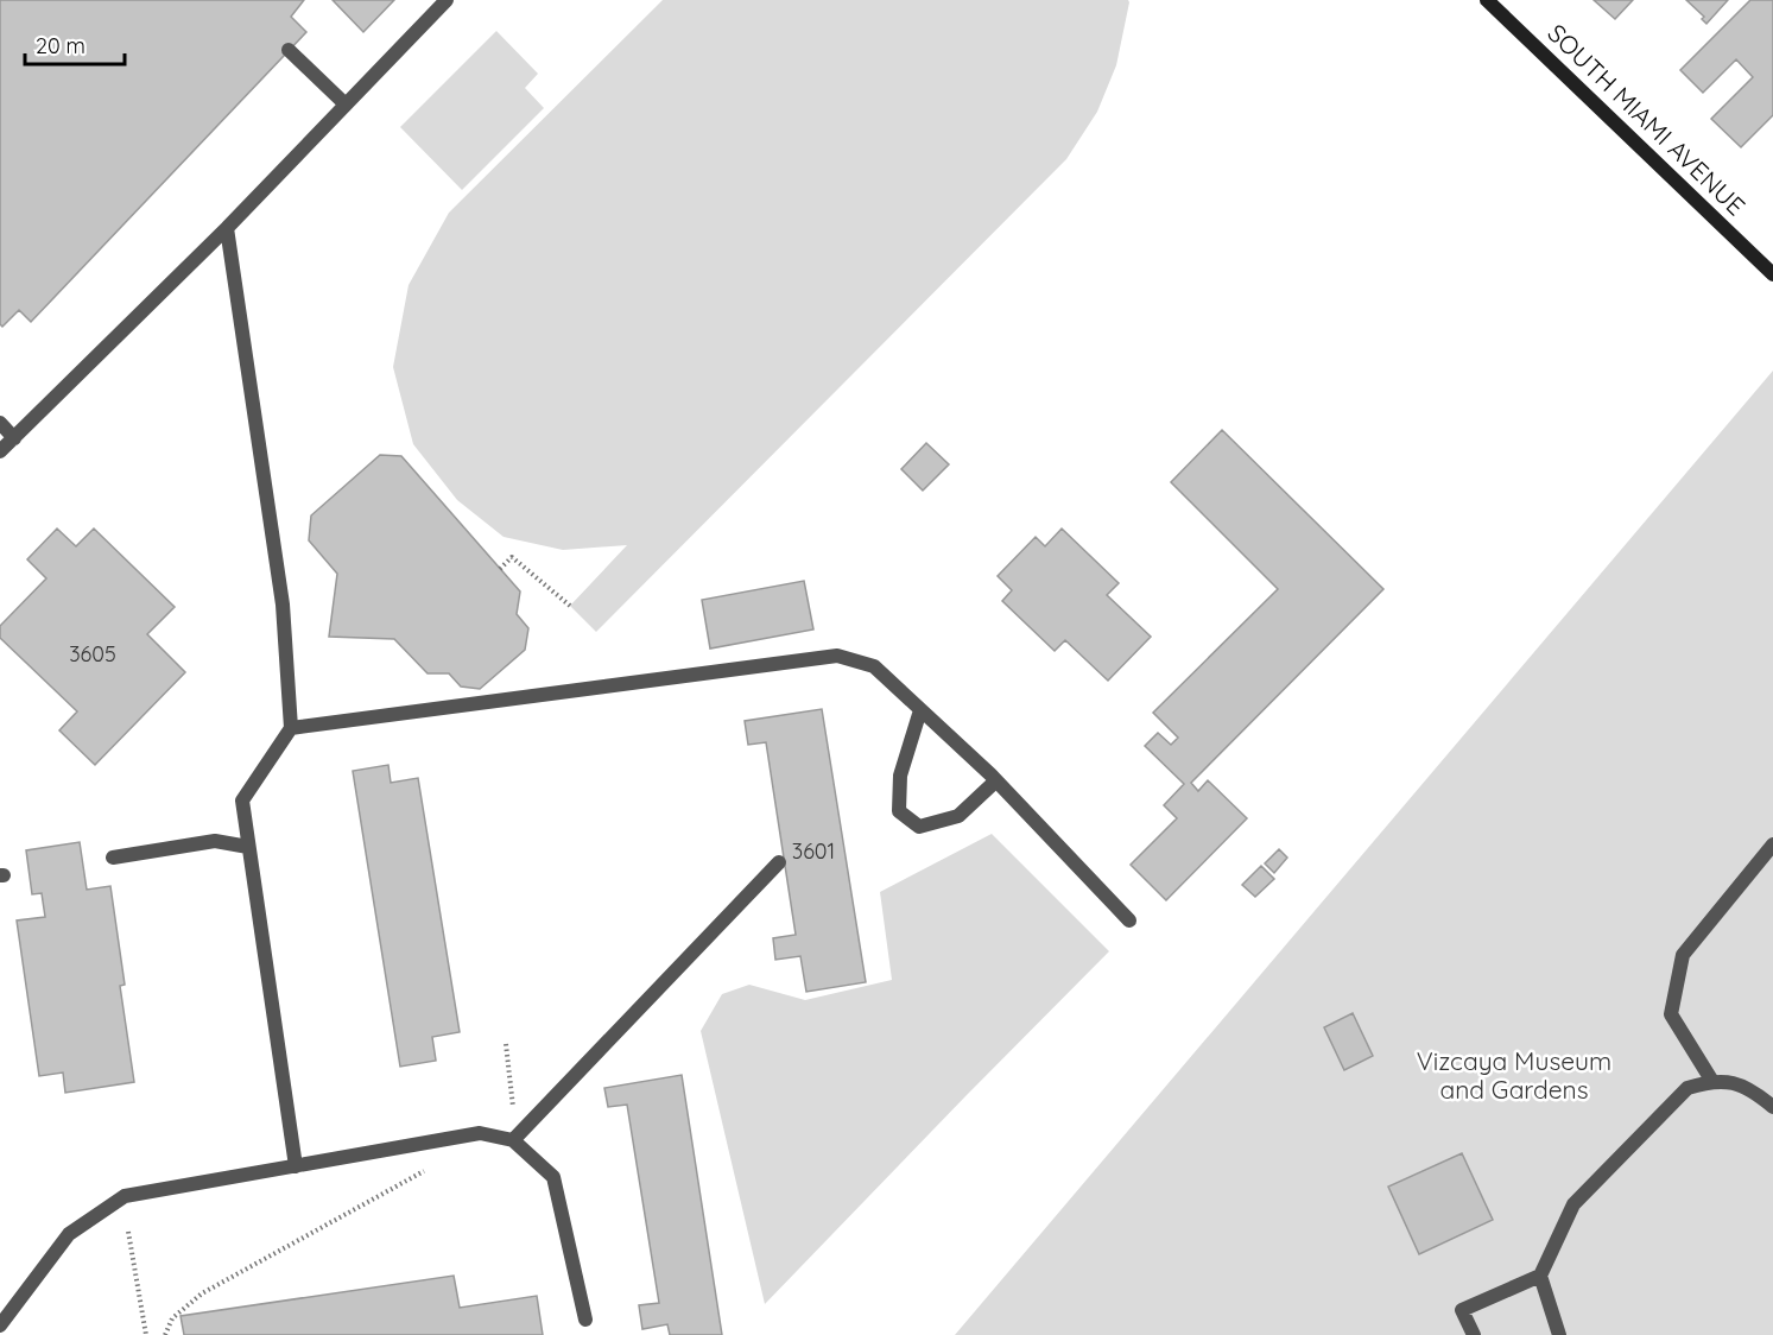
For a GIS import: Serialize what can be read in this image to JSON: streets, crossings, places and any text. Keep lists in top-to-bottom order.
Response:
{
  "streets": {
    "main road": ["SOUTH MIAMI AVENUE"]
  },
  "parks": ["Vizcaya Museum and Gardens"],
  "house_numbers": ["3605", "3601"],
  "scale_bar": "20 m"
}
